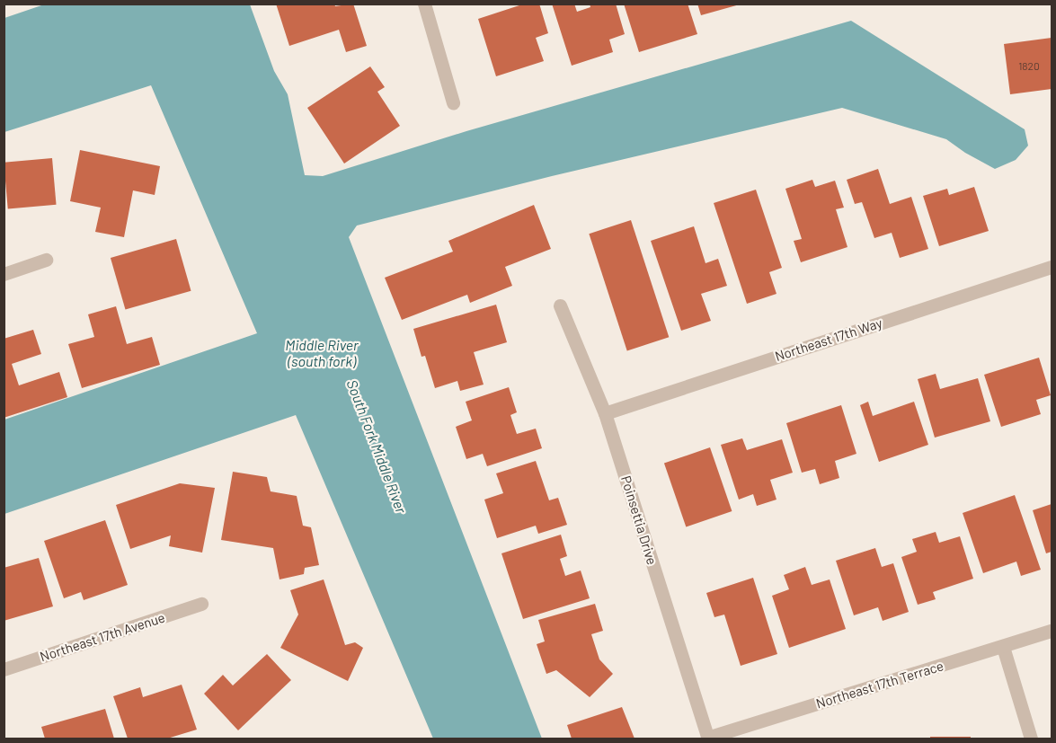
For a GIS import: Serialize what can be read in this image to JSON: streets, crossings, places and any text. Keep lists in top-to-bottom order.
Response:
{
  "streets": {
    "street": [
      "Northeast 17th Way",
      "Poinsettia Drive",
      "Northeast 17th Avenue",
      "Northeast 17th Terrace"
    ]
  },
  "crossings": [
    ["Northeast 17th Way", "Poinsettia Drive"],
    ["Poinsettia Drive", "Northeast 17th Terrace"]
  ],
  "water": ["Middle River (south fork)", "South Fork Middle River"],
  "house_numbers": ["1820"]
}
